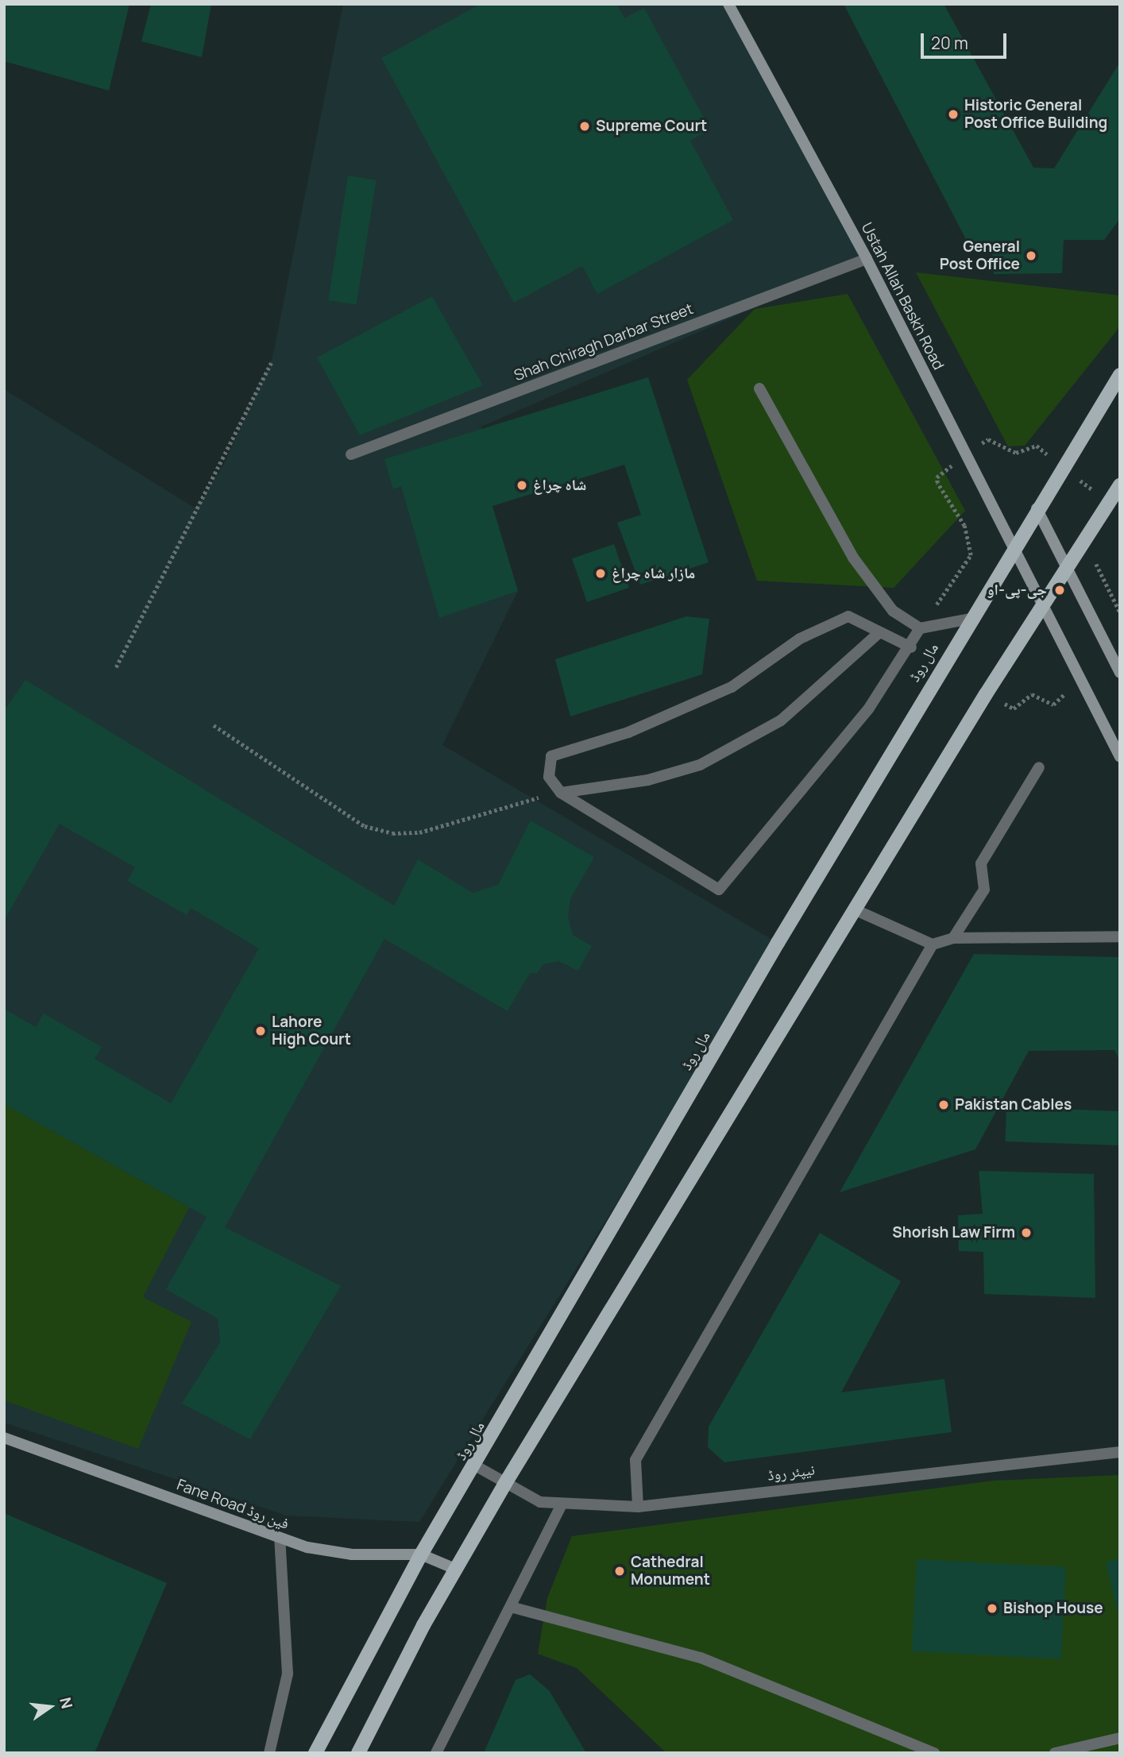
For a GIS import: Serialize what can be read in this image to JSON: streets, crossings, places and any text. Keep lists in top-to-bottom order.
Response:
{
  "streets": {
    "main road": ["Ustah Allah Baskh Road", "مال روڈ", "Fane Road فین روڈ"],
    "street": ["Shah Chiragh Darbar Street", "نیپئر روڈ"]
  },
  "crossings": [
    ["Ustah Allah Baskh Road", "Shah Chiragh Darbar Street"],
    ["Ustah Allah Baskh Road", "مال روڈ"],
    ["مال روڈ", "نیپئر روڈ"],
    ["مال روڈ", "Fane Road فین روڈ"]
  ],
  "places": [
    "Historic General Post Office Building",
    "Supreme Court",
    "General Post Office",
    "شاہ چراغ",
    "مازار شاہ چراغ",
    "جی-پی-او",
    "Lahore High Court",
    "Pakistan Cables",
    "Shorish Law Firm",
    "Cathedral Monument",
    "Bishop House"
  ],
  "scale_bar": "20 m",
  "north": "right"
}
